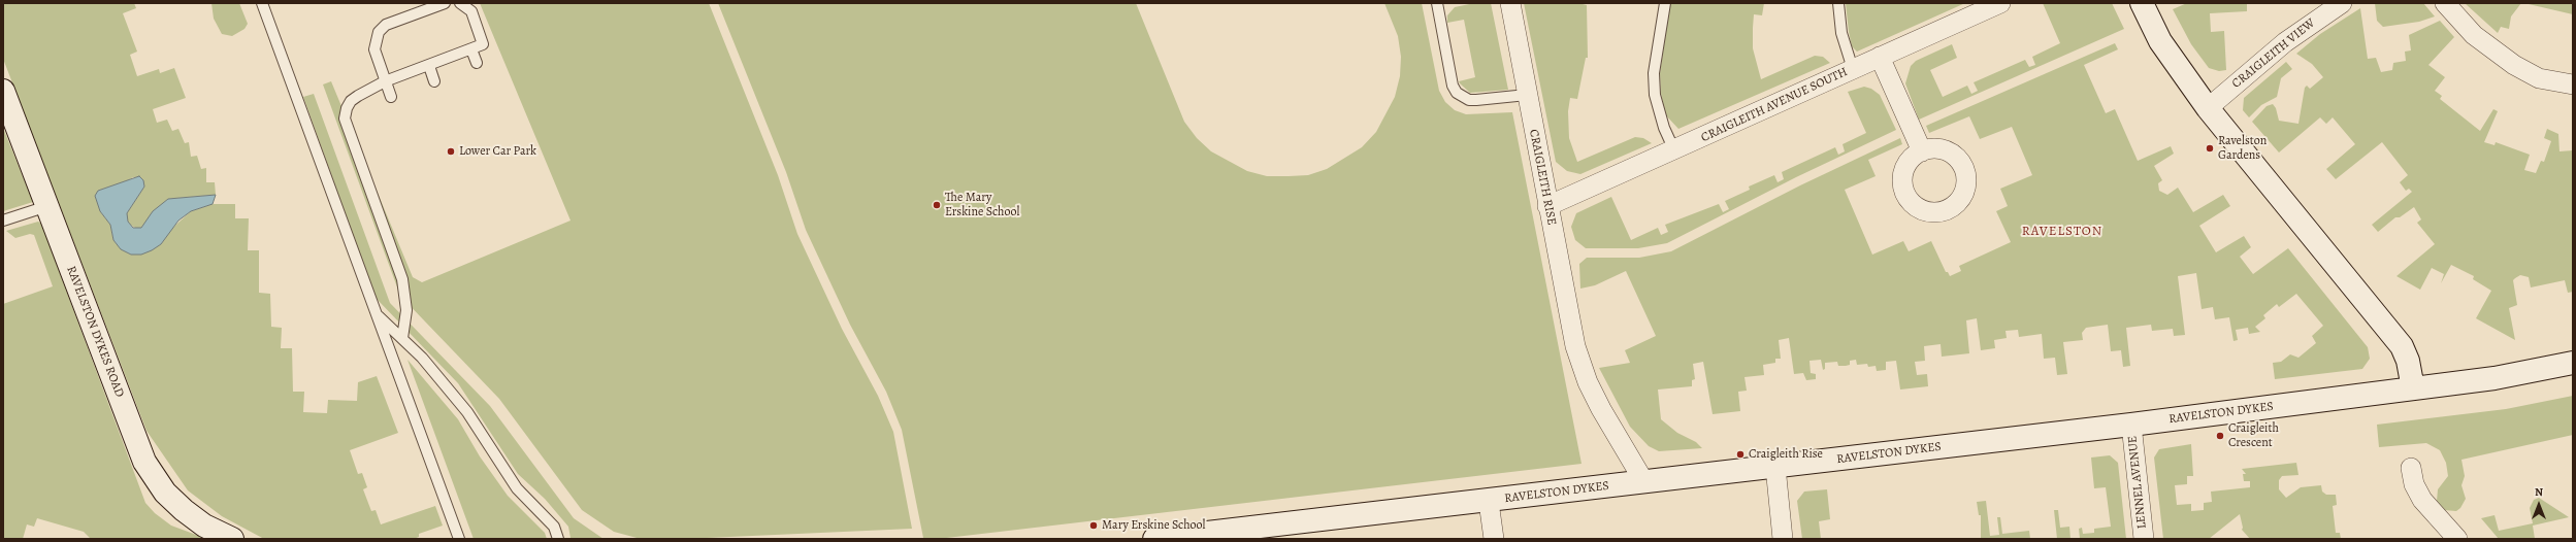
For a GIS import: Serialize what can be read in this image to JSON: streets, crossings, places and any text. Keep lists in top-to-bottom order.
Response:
{
  "streets": {
    "street": [
      "CRAIGLEITH VIEW",
      "CRAIGLEITH AVENUE SOUTH",
      "CRAIGLEITH RISE",
      "RAVELSTON DYKES ROAD",
      "RAVELSTON DYKES",
      "LENNEL AVENUE"
    ]
  },
  "crossings": [
    ["CRAIGLEITH AVENUE SOUTH", "CRAIGLEITH RISE"],
    ["CRAIGLEITH RISE", "RAVELSTON DYKES"],
    ["RAVELSTON DYKES", "LENNEL AVENUE"]
  ],
  "districts": ["RAVELSTON"],
  "places": [
    "Ravelston Gardens",
    "Lower Car Park",
    "The Mary Erskine School",
    "Craigleith Crescent",
    "Craigleith Rise",
    "Mary Erskine School"
  ],
  "north": "top"
}
